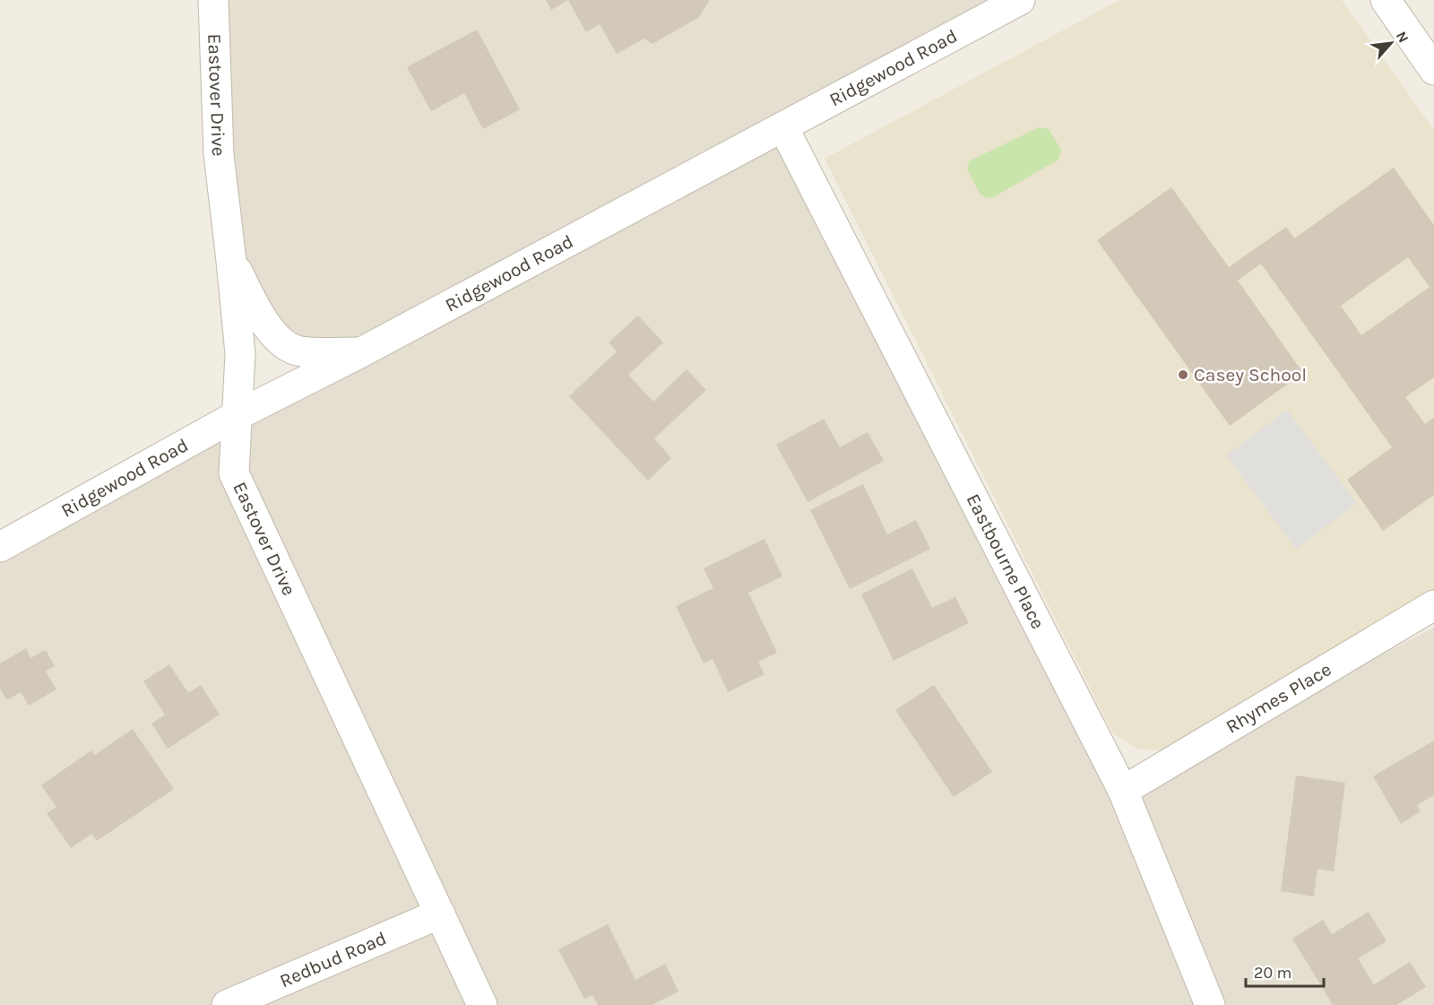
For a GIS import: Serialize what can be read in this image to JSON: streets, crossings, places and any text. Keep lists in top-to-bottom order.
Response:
{
  "streets": {
    "street": [
      "Ridgewood Road",
      "Eastover Drive",
      "Eastbourne Place",
      "Rhymes Place",
      "Redbud Road"
    ]
  },
  "crossings": [
    ["Ridgewood Road", "Eastover Drive"],
    ["Ridgewood Road", "Eastbourne Place"],
    ["Eastover Drive", "Redbud Road"],
    ["Eastbourne Place", "Rhymes Place"]
  ],
  "places": ["Casey School"],
  "scale_bar": "20 m",
  "north": "top right"
}
